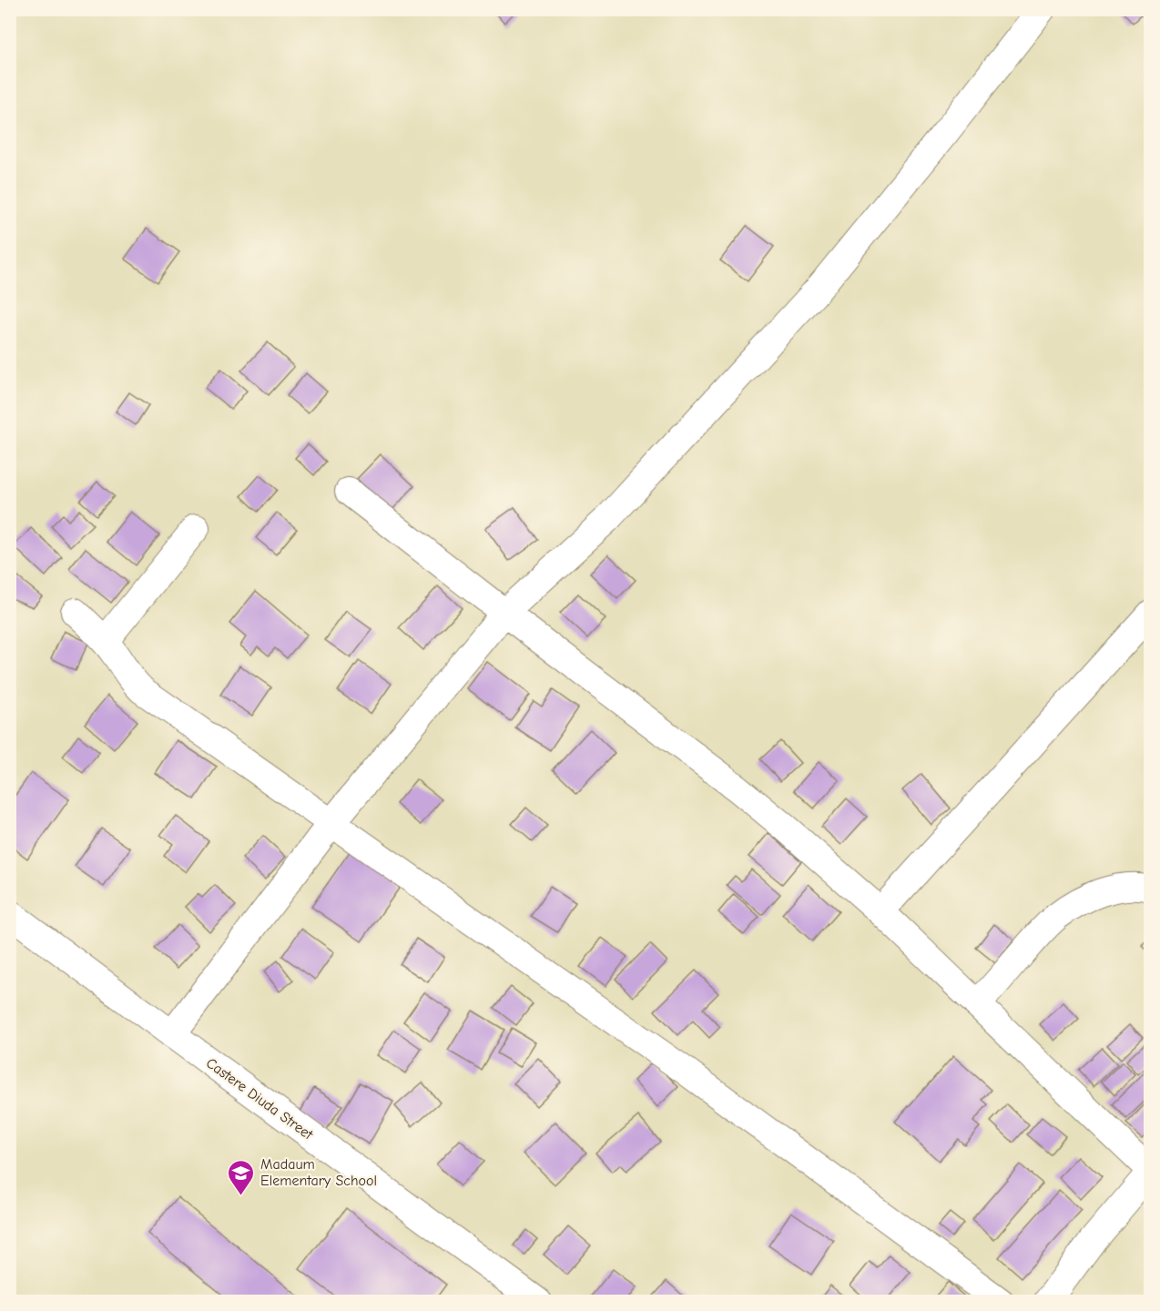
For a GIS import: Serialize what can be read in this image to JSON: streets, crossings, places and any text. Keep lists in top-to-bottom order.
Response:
{
  "streets": {
    "street": ["Castere Diuda Street"]
  },
  "places": {
    "school or university": ["Madaum Elementary School"]
  }
}
